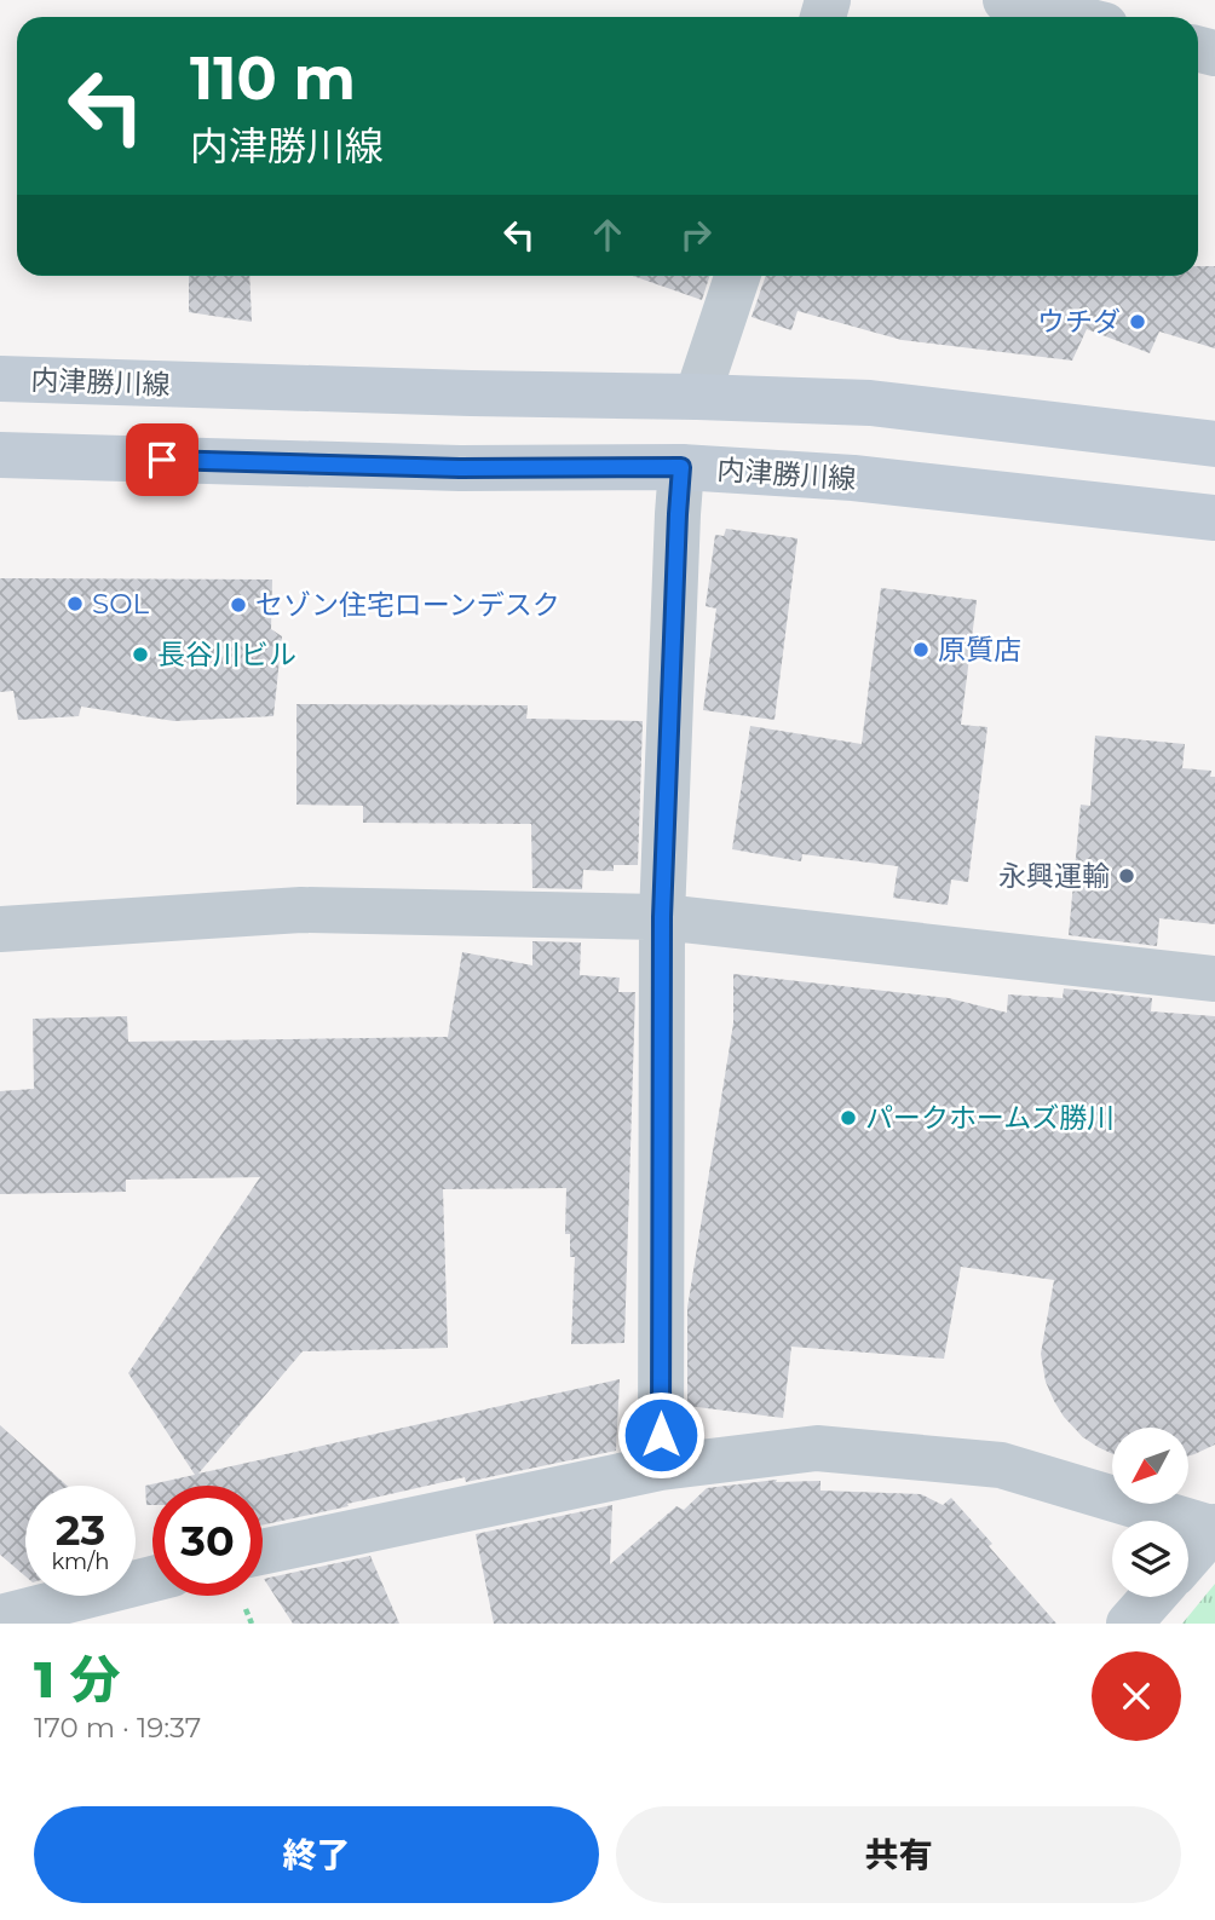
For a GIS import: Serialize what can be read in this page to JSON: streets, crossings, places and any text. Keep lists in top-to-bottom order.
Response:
{
  "streets": {
    "main road": ["内津勝川線"]
  },
  "places": [
    "ウチダ",
    "SOL",
    "セゾン住宅ローンデスク",
    "原質店",
    "長谷川ビル",
    "永興運輸",
    "パークホームズ勝川"
  ],
  "north": "bottom left",
  "page": {
    "turn": ["110 m", "内津勝川線"],
    "speed": "23 km/h",
    "limit": "30",
    "heading": ["1 分", "170 m · 19:37"],
    "buttons": ["終了", "共有"]
  }
}
